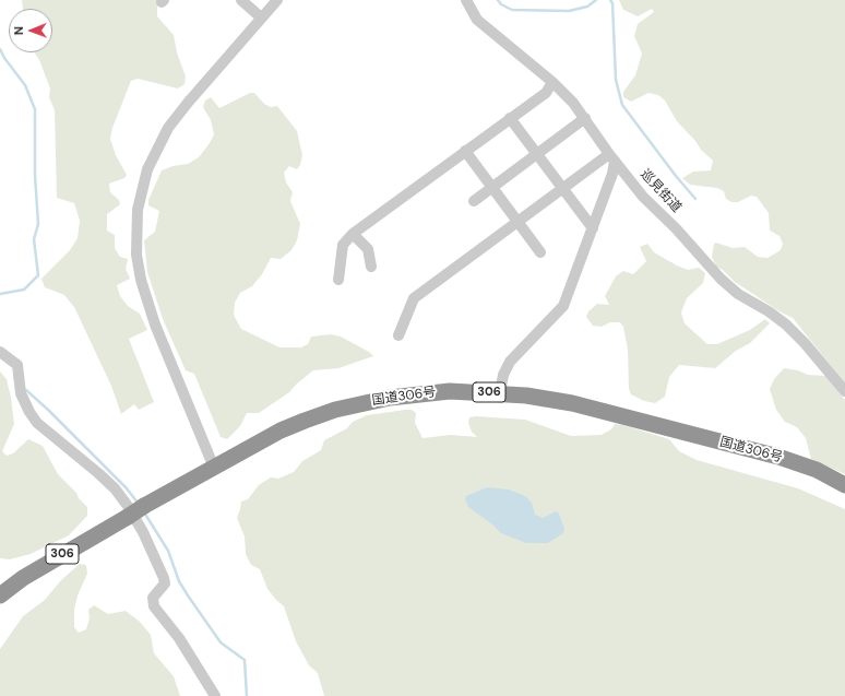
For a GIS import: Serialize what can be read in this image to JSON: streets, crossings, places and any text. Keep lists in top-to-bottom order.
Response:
{
  "streets": {
    "highway": ["306", "国道306号"],
    "street": ["巡見街道"]
  },
  "north": "left"
}
